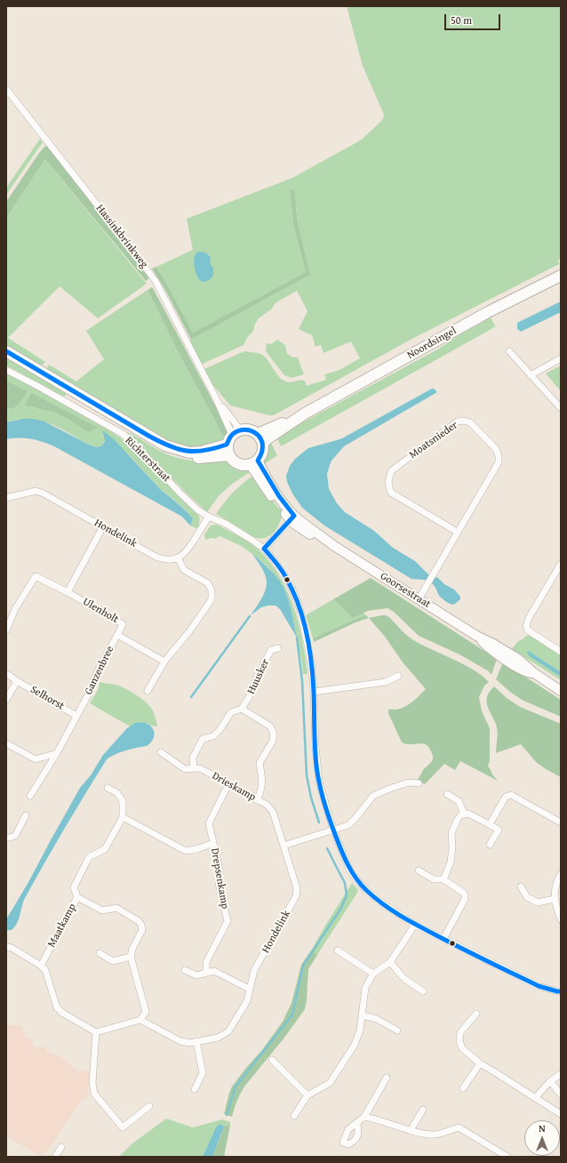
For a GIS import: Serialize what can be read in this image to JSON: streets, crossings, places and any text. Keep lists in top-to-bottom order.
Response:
{
  "streets": {
    "main road": ["Noordsingel", "Goorsestraat"],
    "street": [
      "Hassinkbrinkweg",
      "Moatsnieder",
      "Richterstraat",
      "Hondelink",
      "Ulenholt",
      "Ganzenbree",
      "Huusker",
      "Selhorst",
      "Drieskamp",
      "Drepsenkamp",
      "Maatkamp"
    ]
  },
  "crossings": [
    ["Hassinkbrinkweg", "Noordsingel"],
    ["Hassinkbrinkweg", "Goorsestraat"],
    ["Noordsingel", "Goorsestraat"],
    ["Moatsnieder", "Goorsestraat"],
    ["Hondelink", "Drieskamp"],
    ["Ulenholt", "Ganzenbree"],
    ["Ganzenbree", "Selhorst"],
    ["Huusker", "Drieskamp"],
    ["Drieskamp", "Drepsenkamp"]
  ],
  "scale_bar": "50 m",
  "north": "top"
}
